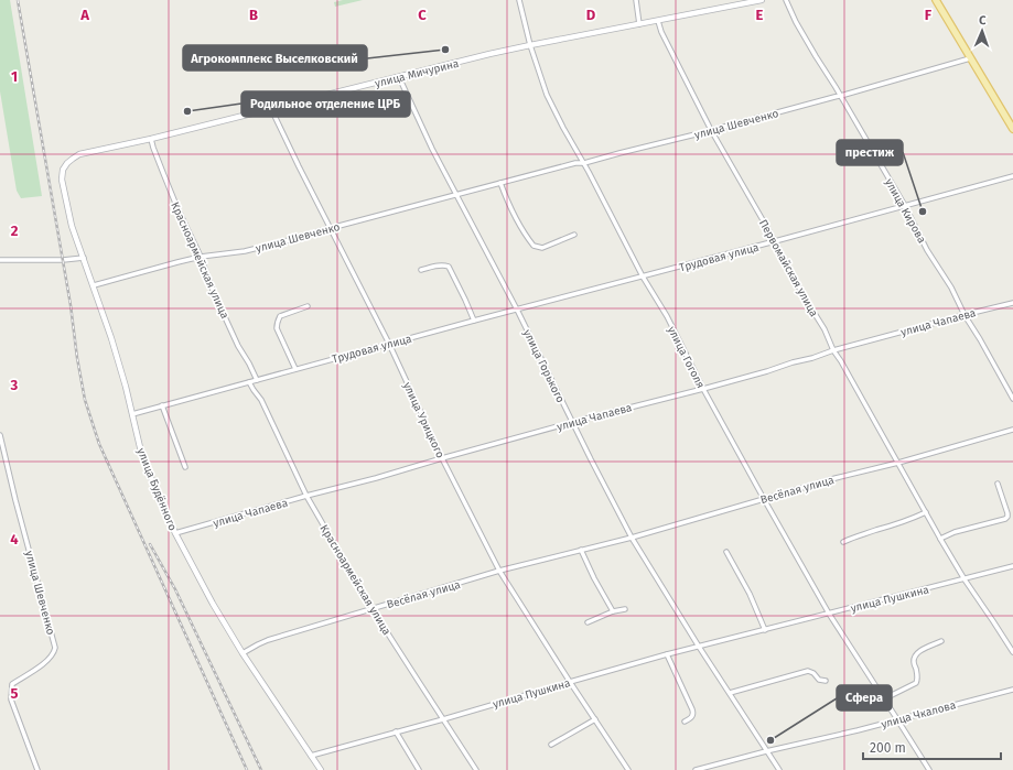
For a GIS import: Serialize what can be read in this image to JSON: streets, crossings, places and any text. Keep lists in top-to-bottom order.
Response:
{
  "streets": {
    "street": [
      "улица Мичурина",
      "улица Шевченко",
      "улица Кирова",
      "Трудовая улица",
      "Красноармейская улица",
      "Первомайская улица",
      "улица Чапаева",
      "улица Гоголя",
      "улица Горького",
      "улица Урицкого",
      "улица Будённого",
      "Весёлая улица",
      "улица Пушкина",
      "улица Чкалова"
    ]
  },
  "crossings": [
    ["улица Мичурина", "Красноармейская улица"],
    ["улица Мичурина", "Первомайская улица"],
    ["улица Мичурина", "улица Гоголя"],
    ["улица Мичурина", "улица Горького"],
    ["улица Мичурина", "улица Урицкого"],
    ["улица Мичурина", "улица Будённого"],
    ["улица Шевченко", "улица Кирова"],
    ["улица Шевченко", "Красноармейская улица"],
    ["улица Шевченко", "Первомайская улица"],
    ["улица Шевченко", "улица Гоголя"],
    ["улица Шевченко", "улица Горького"],
    ["улица Шевченко", "улица Урицкого"],
    ["улица Шевченко", "улица Будённого"],
    ["улица Кирова", "Трудовая улица"],
    ["улица Кирова", "улица Чапаева"],
    ["Трудовая улица", "Красноармейская улица"],
    ["Трудовая улица", "Первомайская улица"],
    ["Трудовая улица", "улица Гоголя"],
    ["Трудовая улица", "улица Горького"],
    ["Трудовая улица", "улица Урицкого"],
    ["Трудовая улица", "улица Будённого"],
    ["Красноармейская улица", "улица Чапаева"],
    ["Красноармейская улица", "Весёлая улица"],
    ["Красноармейская улица", "улица Пушкина"],
    ["Первомайская улица", "улица Чапаева"],
    ["Первомайская улица", "Весёлая улица"],
    ["Первомайская улица", "улица Пушкина"],
    ["улица Чапаева", "улица Гоголя"],
    ["улица Чапаева", "улица Горького"],
    ["улица Чапаева", "улица Урицкого"],
    ["улица Чапаева", "улица Будённого"],
    ["улица Гоголя", "Весёлая улица"],
    ["улица Гоголя", "улица Пушкина"],
    ["улица Гоголя", "улица Чкалова"],
    ["улица Горького", "Весёлая улица"],
    ["улица Горького", "улица Пушкина"],
    ["улица Горького", "улица Чкалова"],
    ["улица Урицкого", "Весёлая улица"],
    ["улица Урицкого", "улица Пушкина"],
    ["улица Будённого", "Весёлая улица"],
    ["улица Будённого", "улица Пушкина"]
  ],
  "places": [
    "Агрокомплекс Выселковский",
    "Родильное отделение ЦРБ",
    "престиж",
    "Сфера"
  ],
  "scale_bar": "200 m",
  "north": "top",
  "grid": {
    "columns": [
      "A",
      "B",
      "C",
      "D",
      "E",
      "F"
    ],
    "rows": [
      "1",
      "2",
      "3",
      "4",
      "5"
    ]
  }
}
